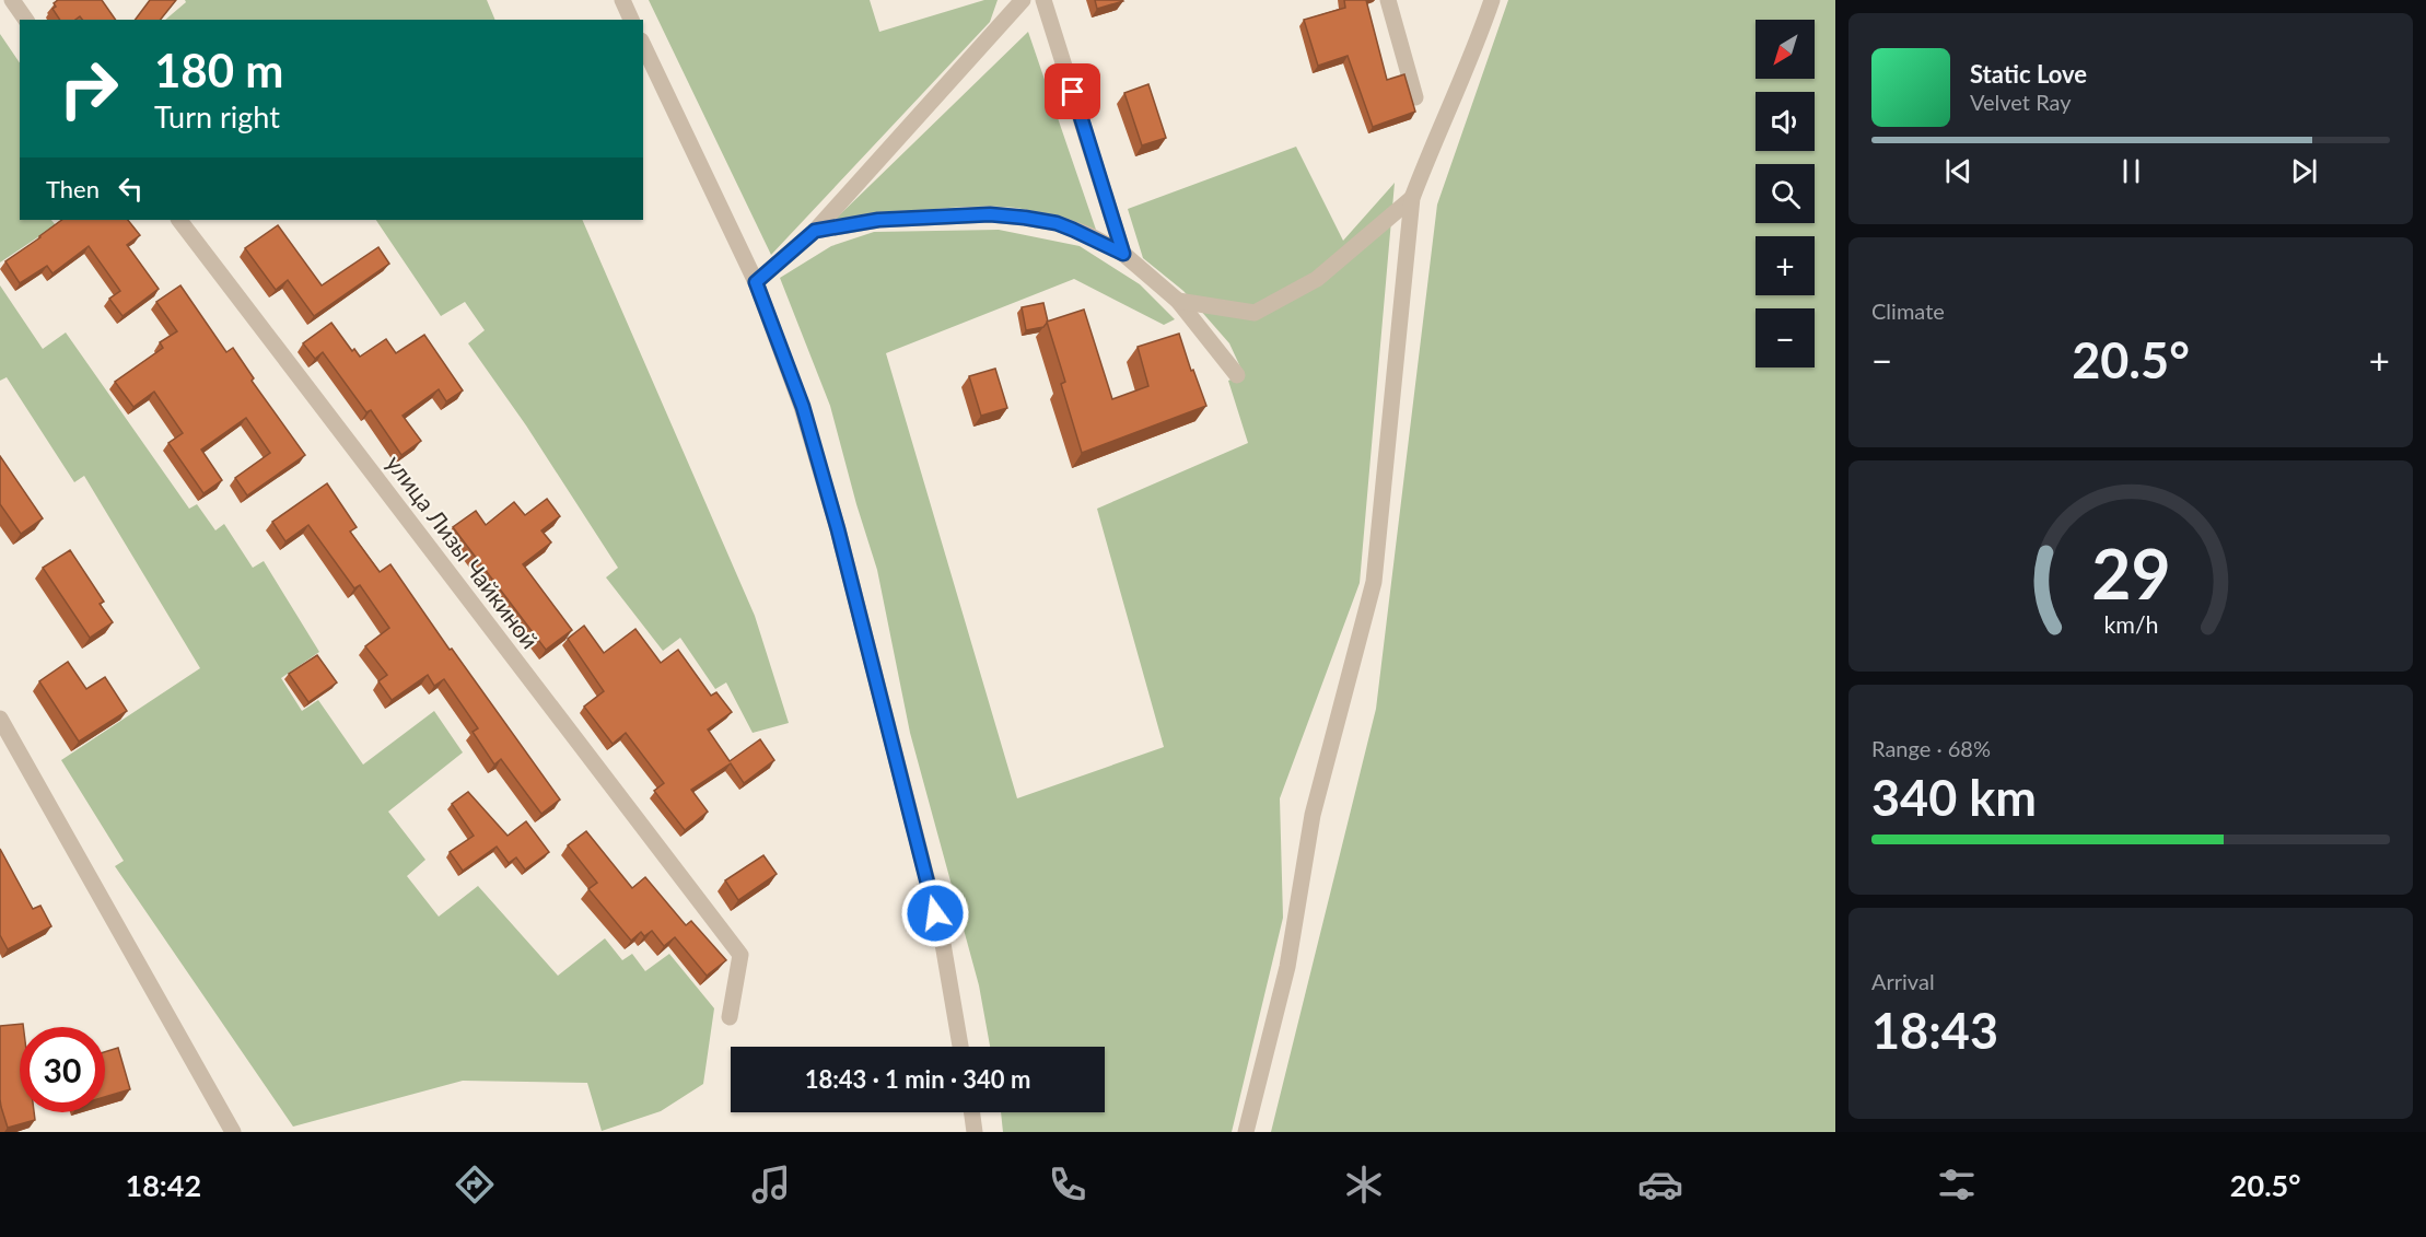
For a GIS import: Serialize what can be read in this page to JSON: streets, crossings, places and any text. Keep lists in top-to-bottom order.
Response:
{
  "streets": {
    "street": ["улица Лизы Чайкиной"]
  },
  "north": "bottom left",
  "page": {
    "map_buttons": ["+", "−"],
    "turn": ["180 m", "Turn right"],
    "song": ["Static Love", "Velvet Ray"],
    "then": "Then",
    "tile": [
      "Climate",
      ["Range · 68%", "340 km"],
      ["Arrival", "18:43"]
    ],
    "heat": ["−", "20.5°", "+"],
    "limit": "30",
    "trip": "18:43 · 1 min · 340 m",
    "tabs": ["18:42", "20.5°"],
    "gauge": ["29", "km/h"]
  }
}
